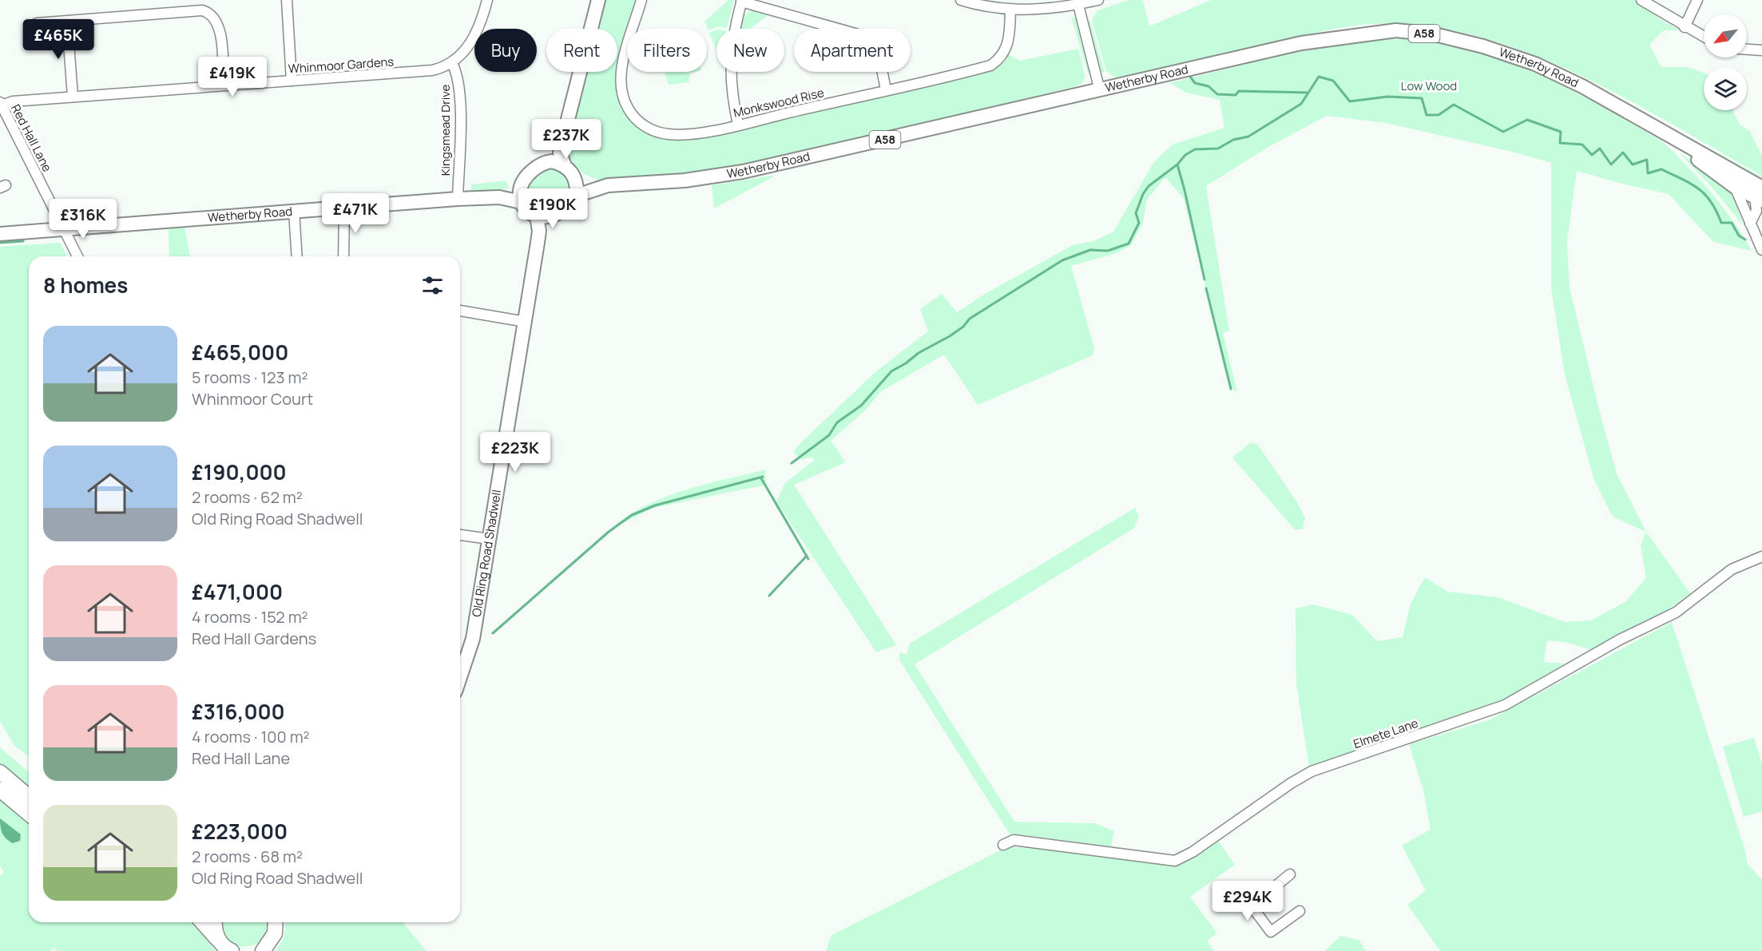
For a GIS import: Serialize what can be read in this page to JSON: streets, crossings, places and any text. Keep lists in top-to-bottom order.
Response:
{
  "streets": {
    "main road": ["A58", "Wetherby Road", "Old Ring Road Shadwell"],
    "street": [
      "Whinmoor Gardens",
      "Monkswood Rise",
      "Kingsmead Drive",
      "Red Hall Lane",
      "Elmete Lane"
    ]
  },
  "crossings": [
    ["A58", "Wetherby Road"],
    ["A58", "Old Ring Road Shadwell"],
    ["Whinmoor Gardens", "Kingsmead Drive"],
    ["Whinmoor Gardens", "Red Hall Lane"],
    ["Wetherby Road", "Kingsmead Drive"],
    ["Wetherby Road", "Red Hall Lane"]
  ],
  "parks": ["Low Wood"],
  "north": "bottom left",
  "page": {
    "price": [
      "£465K",
      "£419K",
      "£237K",
      "£190K",
      "£471K",
      "£316K",
      "£223K",
      "£294K"
    ],
    "chip": [
      "Buy",
      "Rent",
      "Filters",
      "New",
      "Apartment"
    ],
    "heading": "8 homes",
    "list": [
      {
        "name": "£465,000",
        "note": "5 rooms · 123 m² · Whinmoor Court"
      },
      {
        "name": "£190,000",
        "note": "2 rooms · 62 m² · Old Ring Road Shadwell"
      },
      {
        "name": "£471,000",
        "note": "4 rooms · 152 m² · Red Hall Gardens"
      },
      {
        "name": "£316,000",
        "note": "4 rooms · 100 m² · Red Hall Lane"
      },
      {
        "name": "£223,000",
        "note": "2 rooms · 68 m² · Old Ring Road Shadwell"
      }
    ]
  }
}
